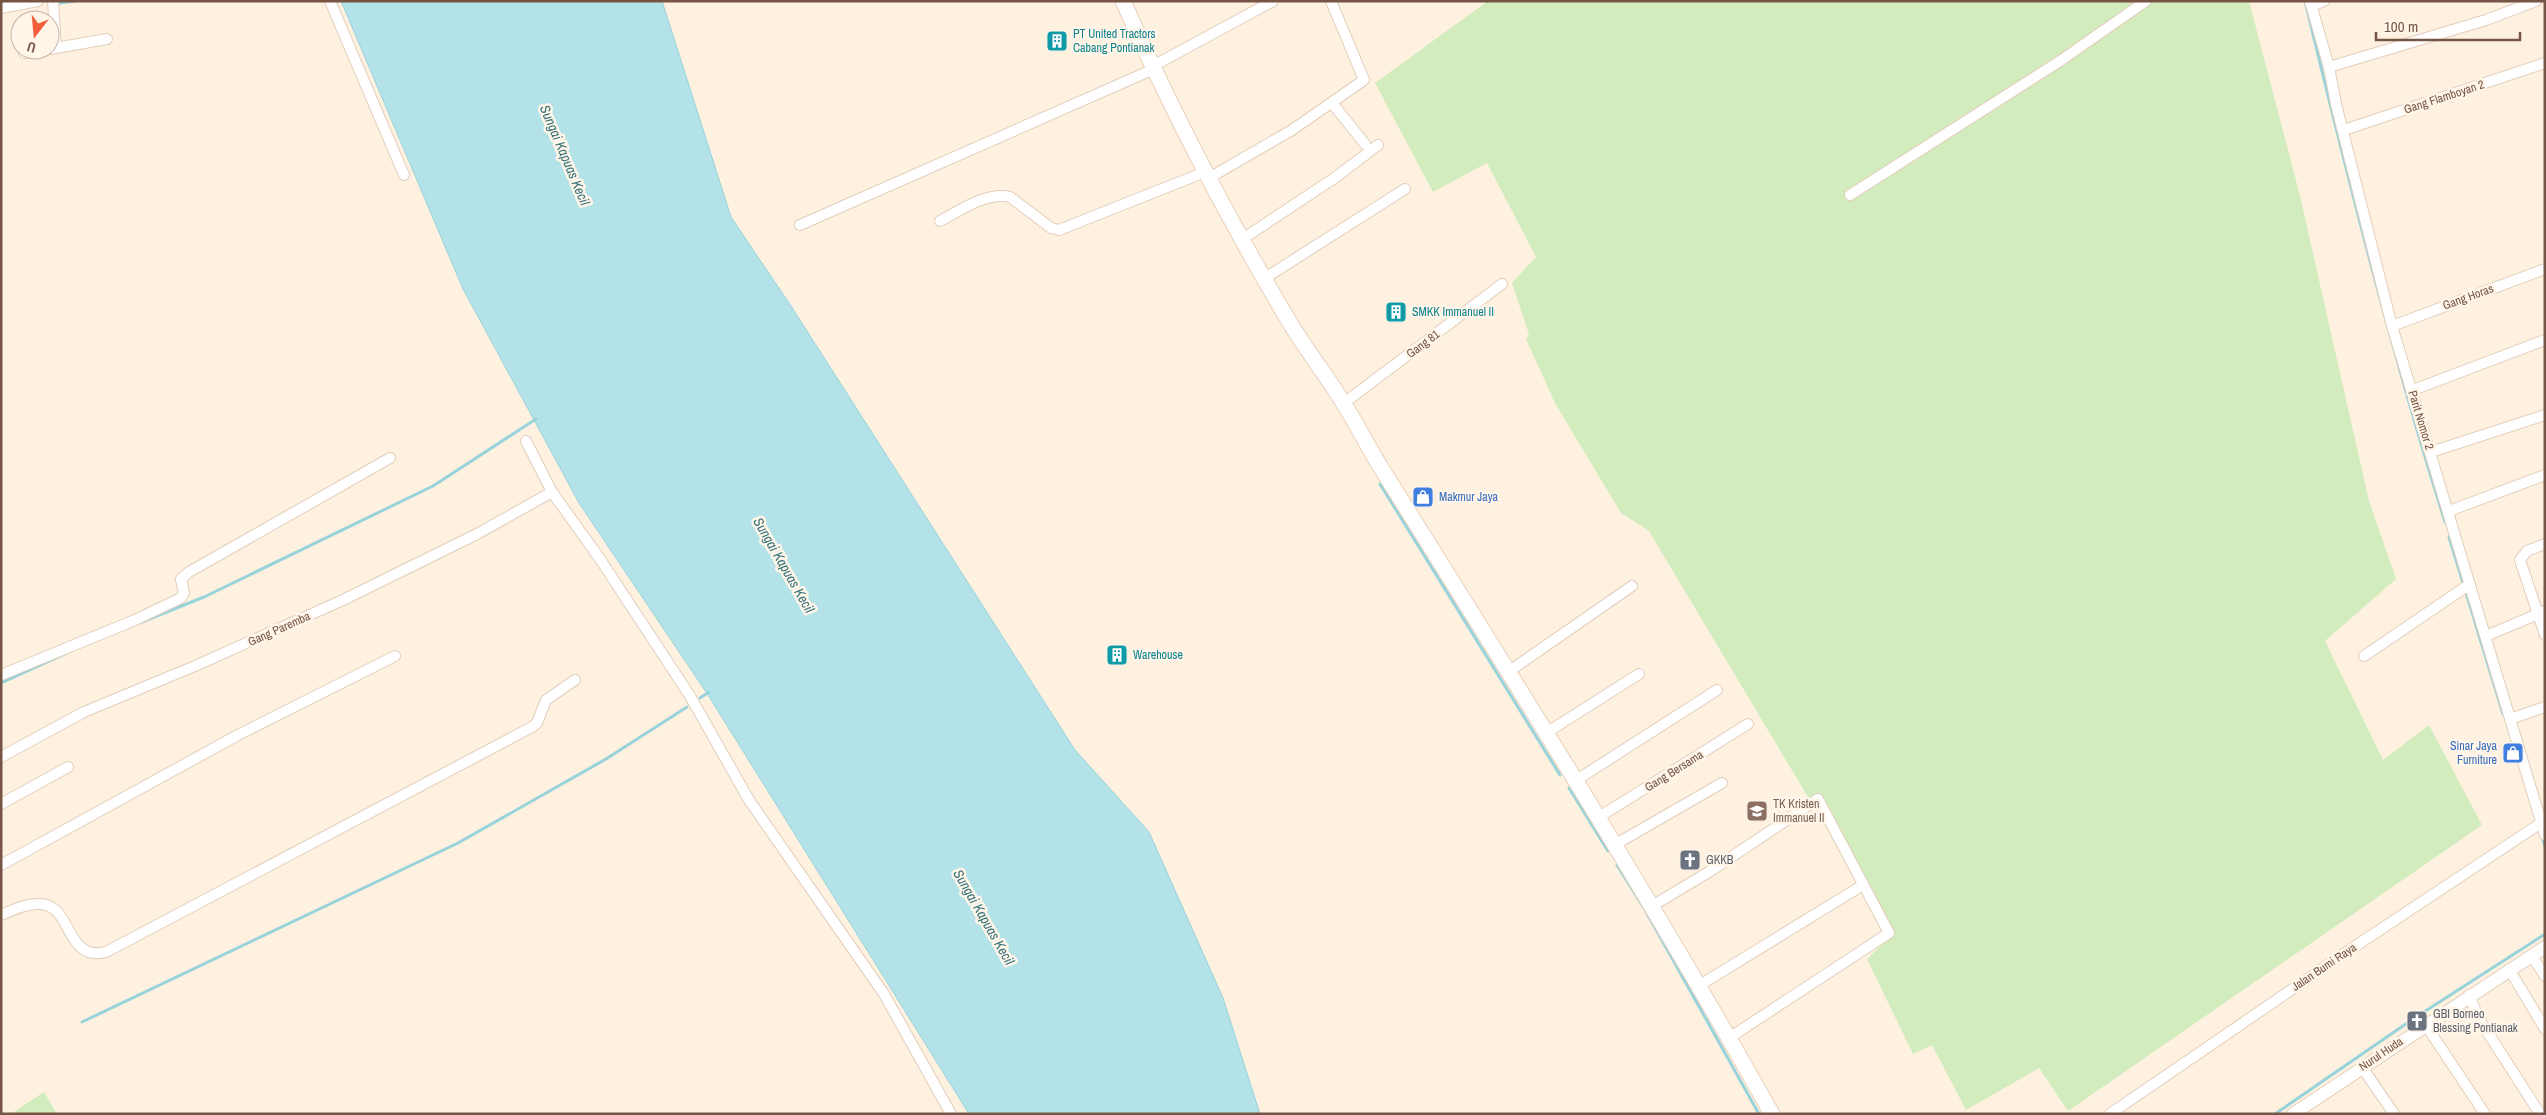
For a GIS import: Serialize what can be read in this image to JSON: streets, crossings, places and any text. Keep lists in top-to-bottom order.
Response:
{
  "streets": {
    "street": [
      "Gang Flamboyan 2",
      "Gang Horas",
      "Gang 81",
      "Parit Nomor 2",
      "Gang Paremba",
      "Gang Bersama",
      "Jalan Bumi Raya",
      "Nurul Huda"
    ]
  },
  "crossings": [
    ["Gang Flamboyan 2", "Parit Nomor 2"],
    ["Gang Horas", "Parit Nomor 2"],
    ["Parit Nomor 2", "Jalan Bumi Raya"]
  ],
  "water": ["Sungai Kapuas Kecil"],
  "places": {
    "building": ["PT United Tractors Cabang Pontianak", "SMKK Immanuel II", "Warehouse"],
    "shop": ["Makmur Jaya", "Sinar Jaya Furniture"],
    "school or university": ["TK Kristen Immanuel II"],
    "church": ["GKKB", "GBI Borneo Blessing Pontianak"]
  },
  "scale_bar": "100 m",
  "north": "bottom"
}
